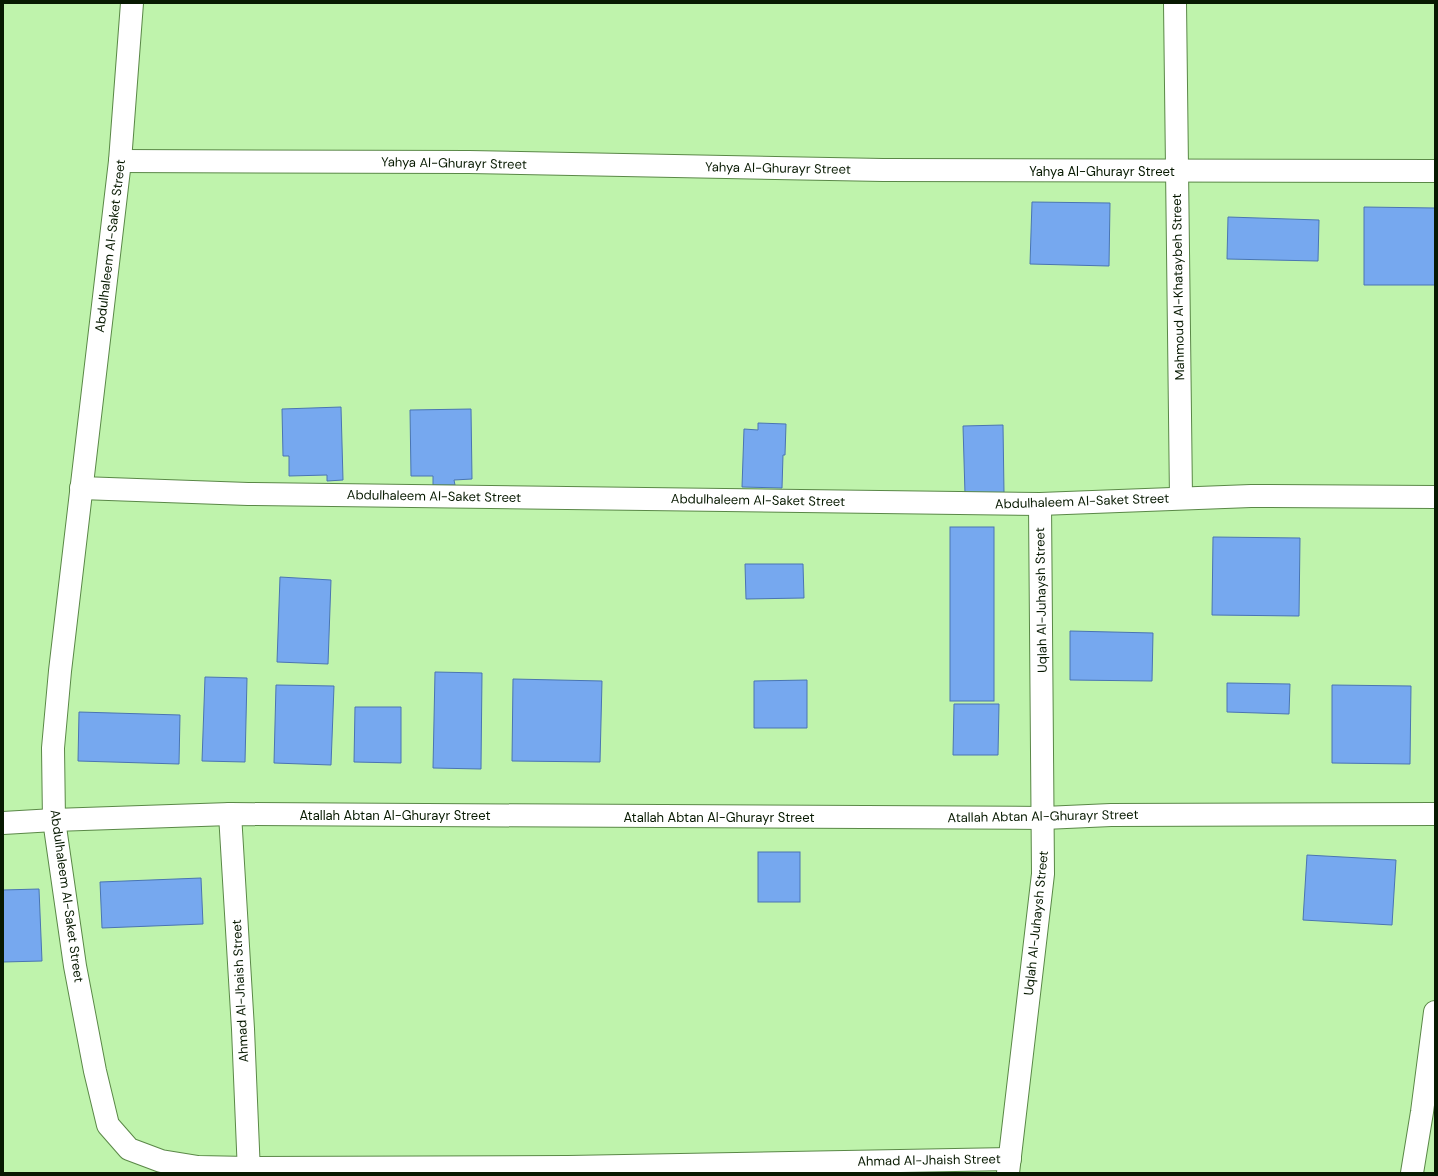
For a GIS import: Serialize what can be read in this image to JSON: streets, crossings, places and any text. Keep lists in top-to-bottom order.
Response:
{
  "streets": {
    "street": [
      "Yahya Al-Ghurayr Street",
      "Abdulhaleem Al-Saket Street",
      "Mahmoud Al-Khataybeh Street",
      "Uqlah Al-Juhaysh Street",
      "Atallah Abtan Al-Ghurayr Street",
      "Ahmad Al-Jhaish Street"
    ]
  },
  "crossings": [
    ["Yahya Al-Ghurayr Street", "Abdulhaleem Al-Saket Street"],
    ["Yahya Al-Ghurayr Street", "Mahmoud Al-Khataybeh Street"],
    ["Abdulhaleem Al-Saket Street", "Mahmoud Al-Khataybeh Street"],
    ["Abdulhaleem Al-Saket Street", "Uqlah Al-Juhaysh Street"],
    ["Abdulhaleem Al-Saket Street", "Atallah Abtan Al-Ghurayr Street"],
    ["Abdulhaleem Al-Saket Street", "Ahmad Al-Jhaish Street"],
    ["Uqlah Al-Juhaysh Street", "Atallah Abtan Al-Ghurayr Street"],
    ["Uqlah Al-Juhaysh Street", "Ahmad Al-Jhaish Street"],
    ["Atallah Abtan Al-Ghurayr Street", "Ahmad Al-Jhaish Street"]
  ]
}
